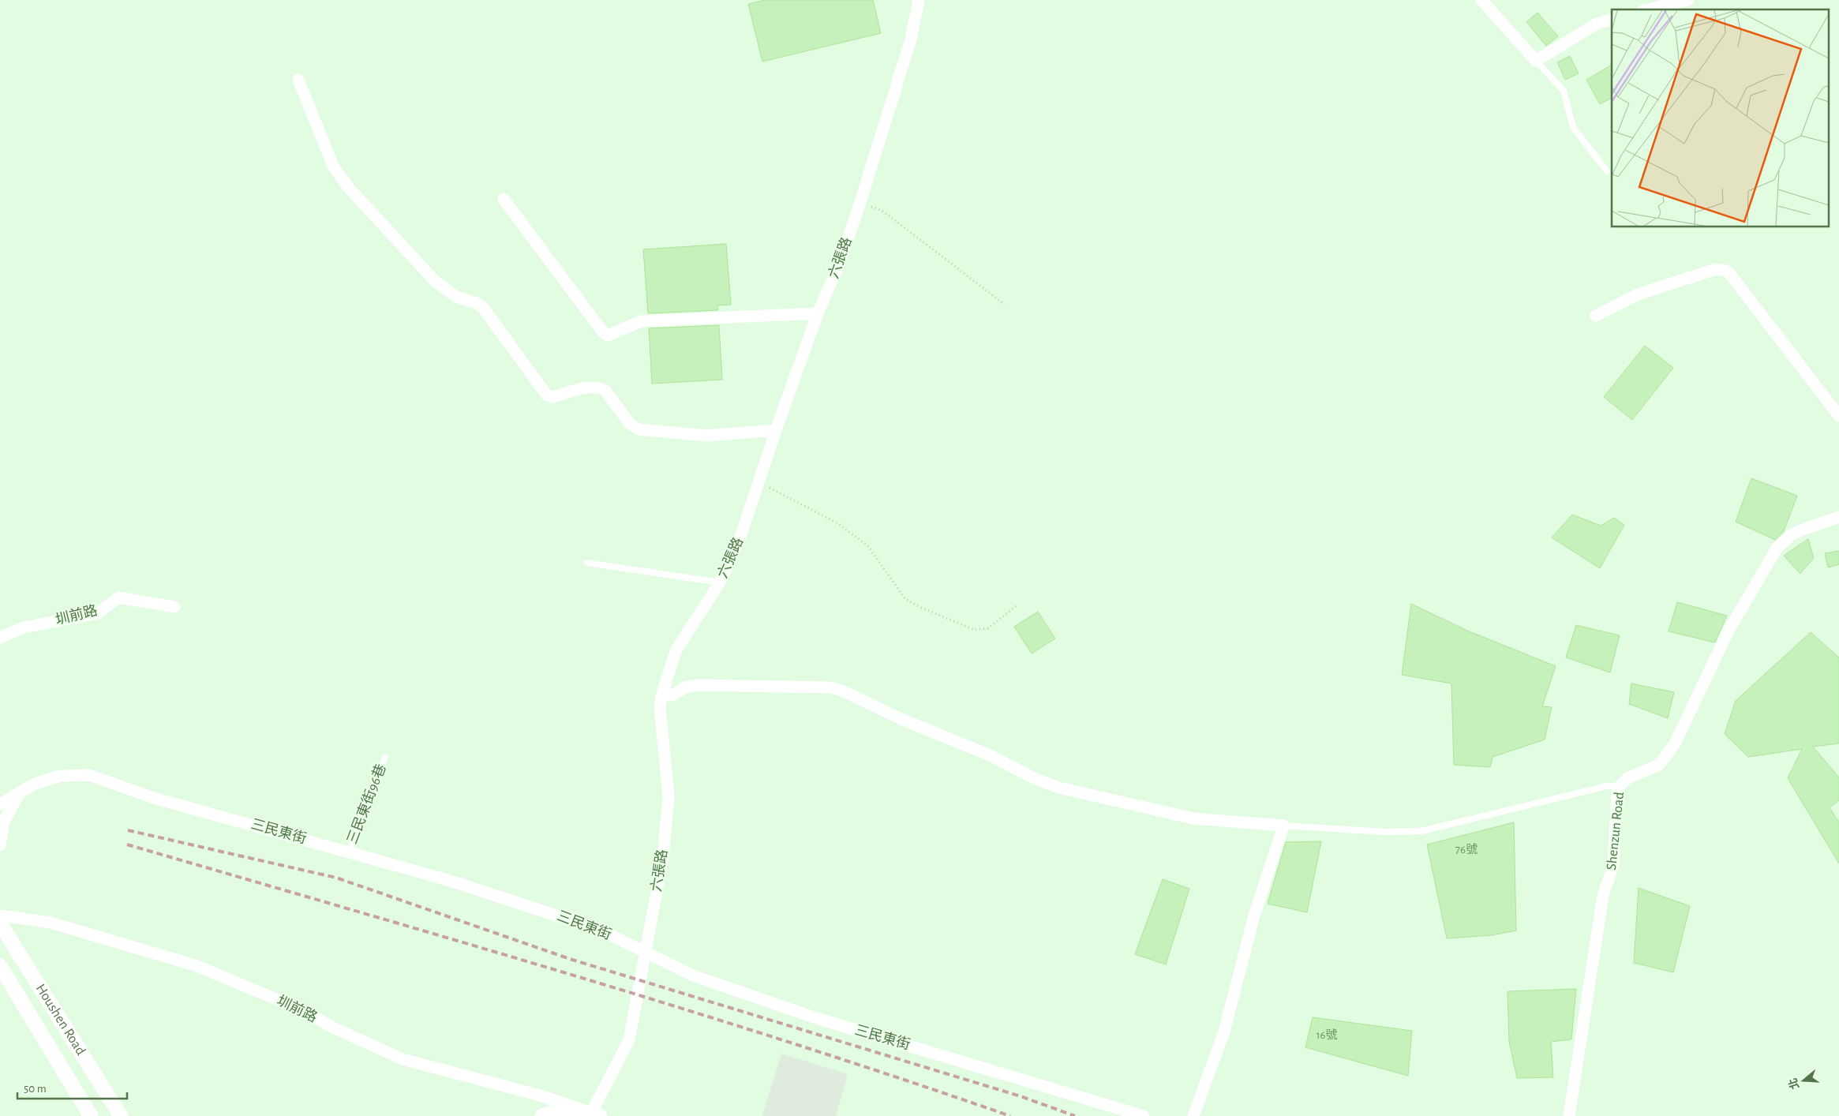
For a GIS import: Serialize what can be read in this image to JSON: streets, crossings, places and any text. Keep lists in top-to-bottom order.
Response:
{
  "streets": {
    "street": [
      "六張路",
      "圳前路",
      "Shenzun Road",
      "三民東街",
      "Houshen Road"
    ],
    "lane": ["三民東街96巷"]
  },
  "crossings": [
    ["六張路", "圳前路"],
    ["六張路", "三民東街"],
    ["三民東街96巷", "三民東街"]
  ],
  "house_numbers": ["76號", "16號"],
  "scale_bar": "50 m",
  "north": "left"
}
